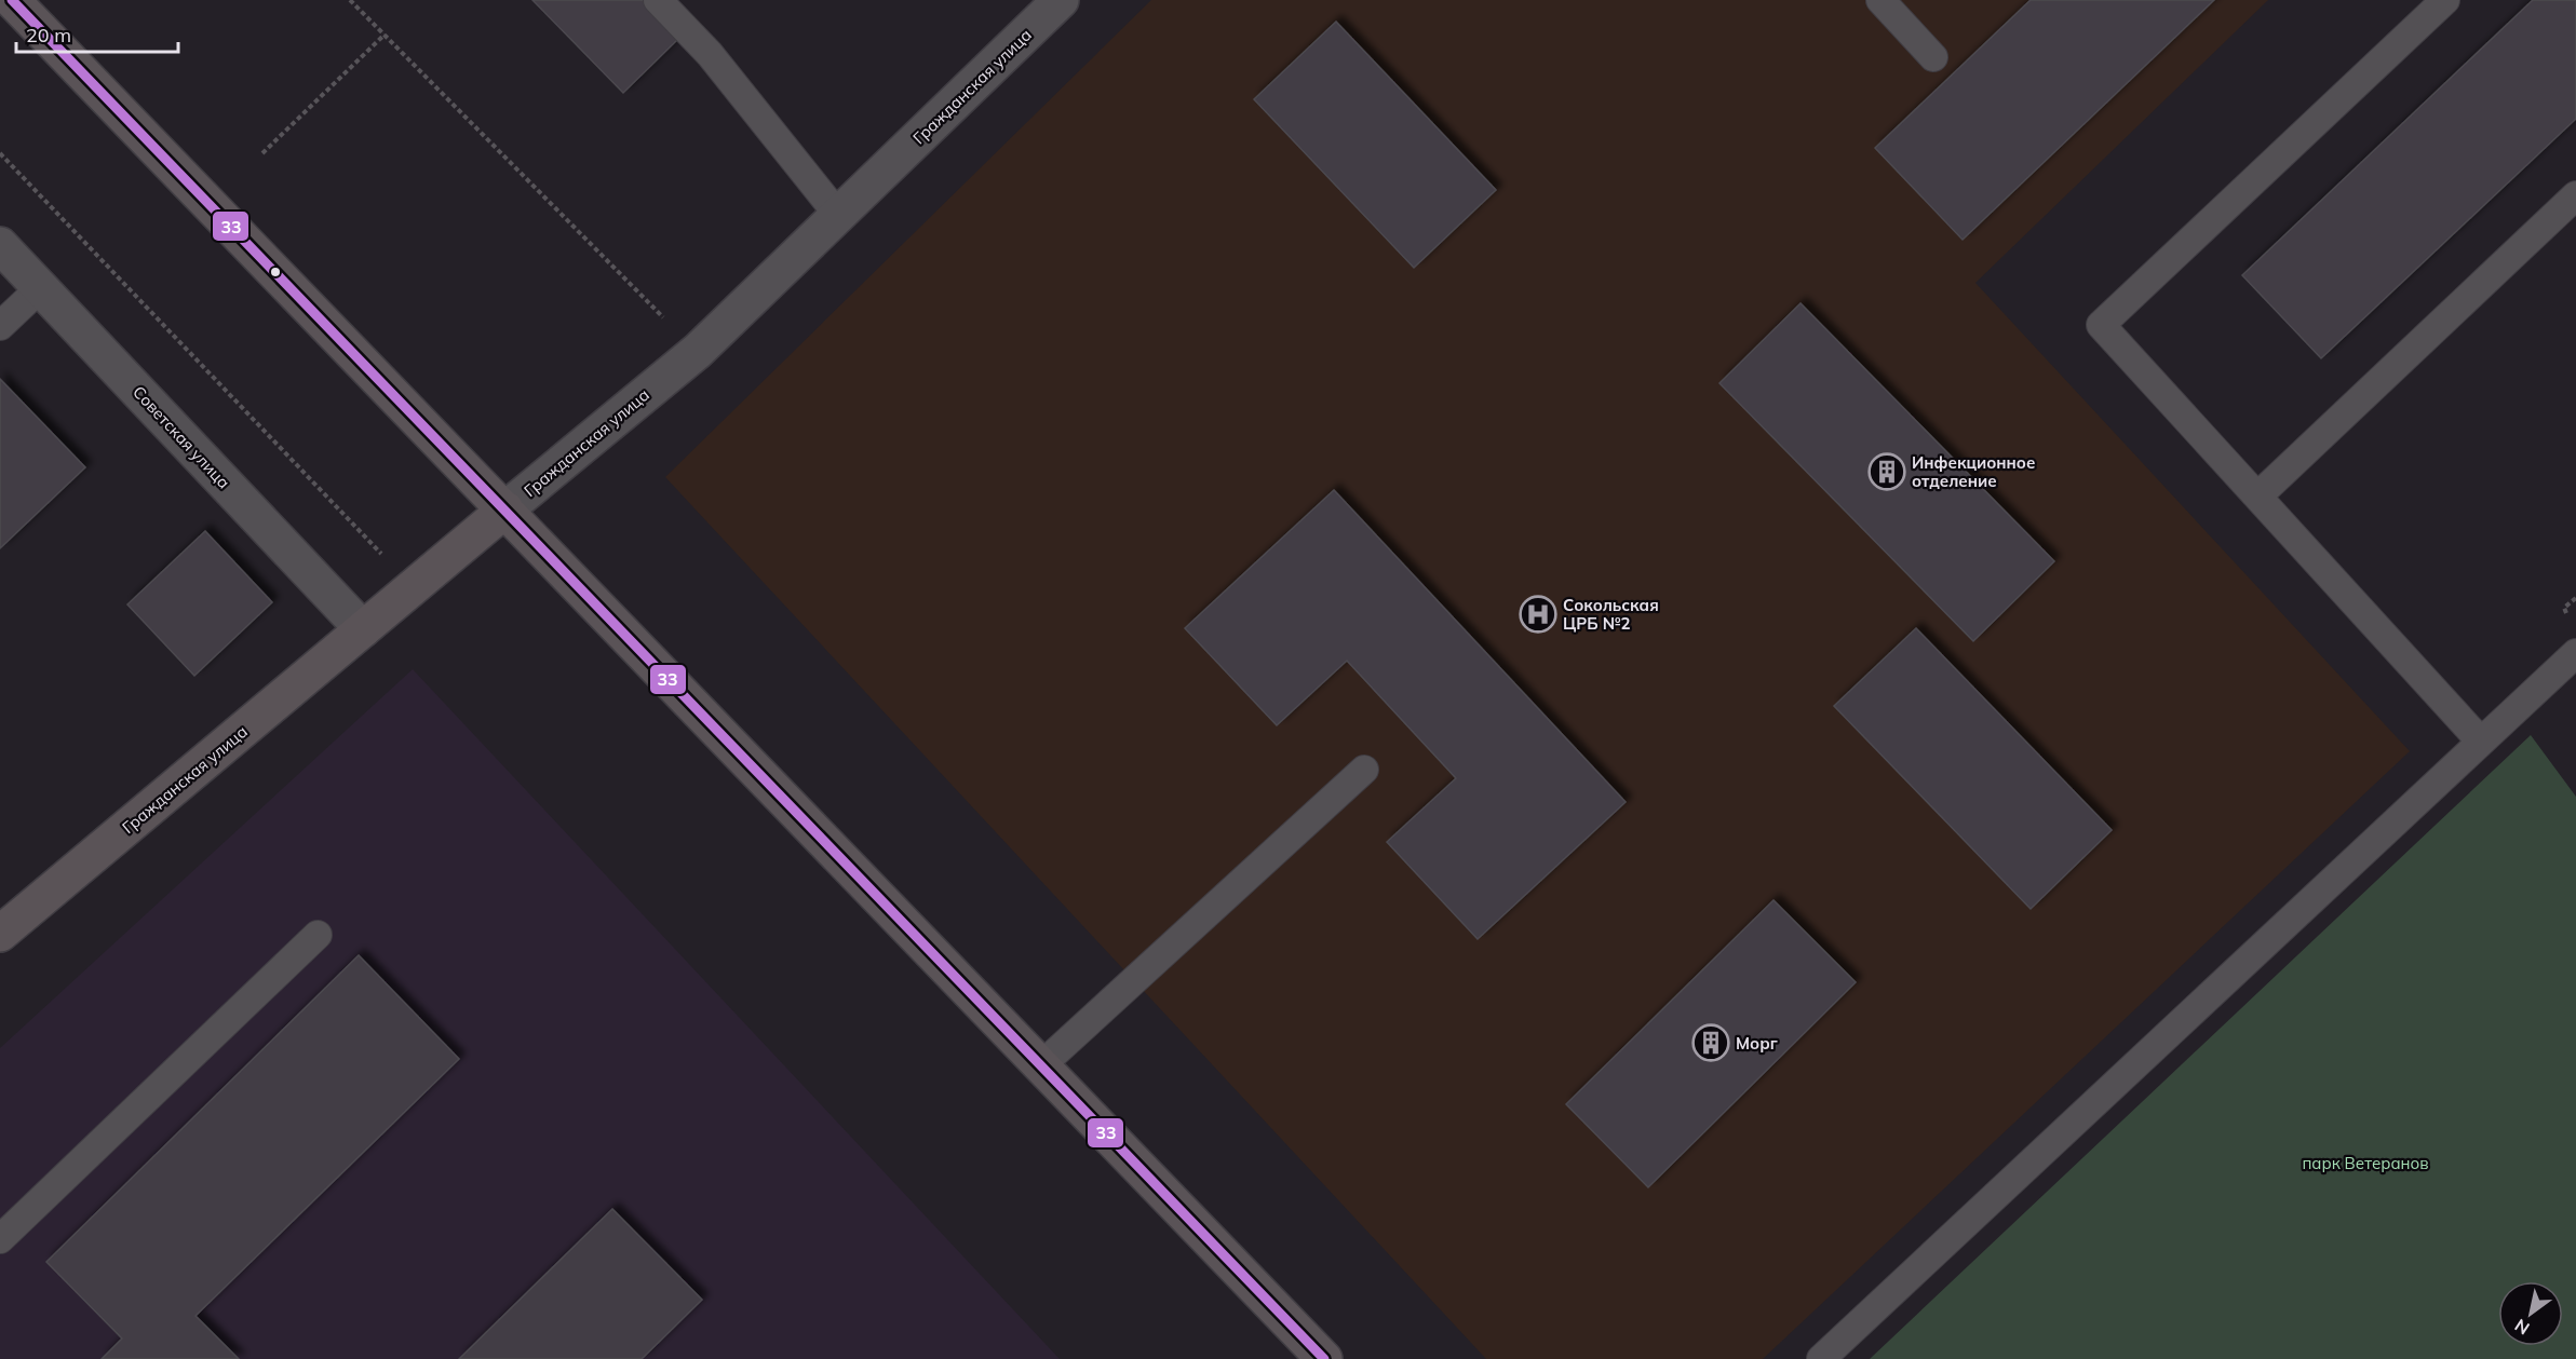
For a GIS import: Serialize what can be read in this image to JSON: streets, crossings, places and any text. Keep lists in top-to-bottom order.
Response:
{
  "streets": {
    "main road": ["Гражданская улица"],
    "street": ["Советская улица"]
  },
  "crossings": [
    ["Гражданская улица", "Советская улица"]
  ],
  "parks": ["парк Ветеранов"],
  "places": {
    "building": ["Инфекционное отделение", "Морг"],
    "hospital": ["Сокольская ЦРБ №2"]
  },
  "lines": ["transit line 33"],
  "scale_bar": "20 m",
  "north": "bottom left"
}
